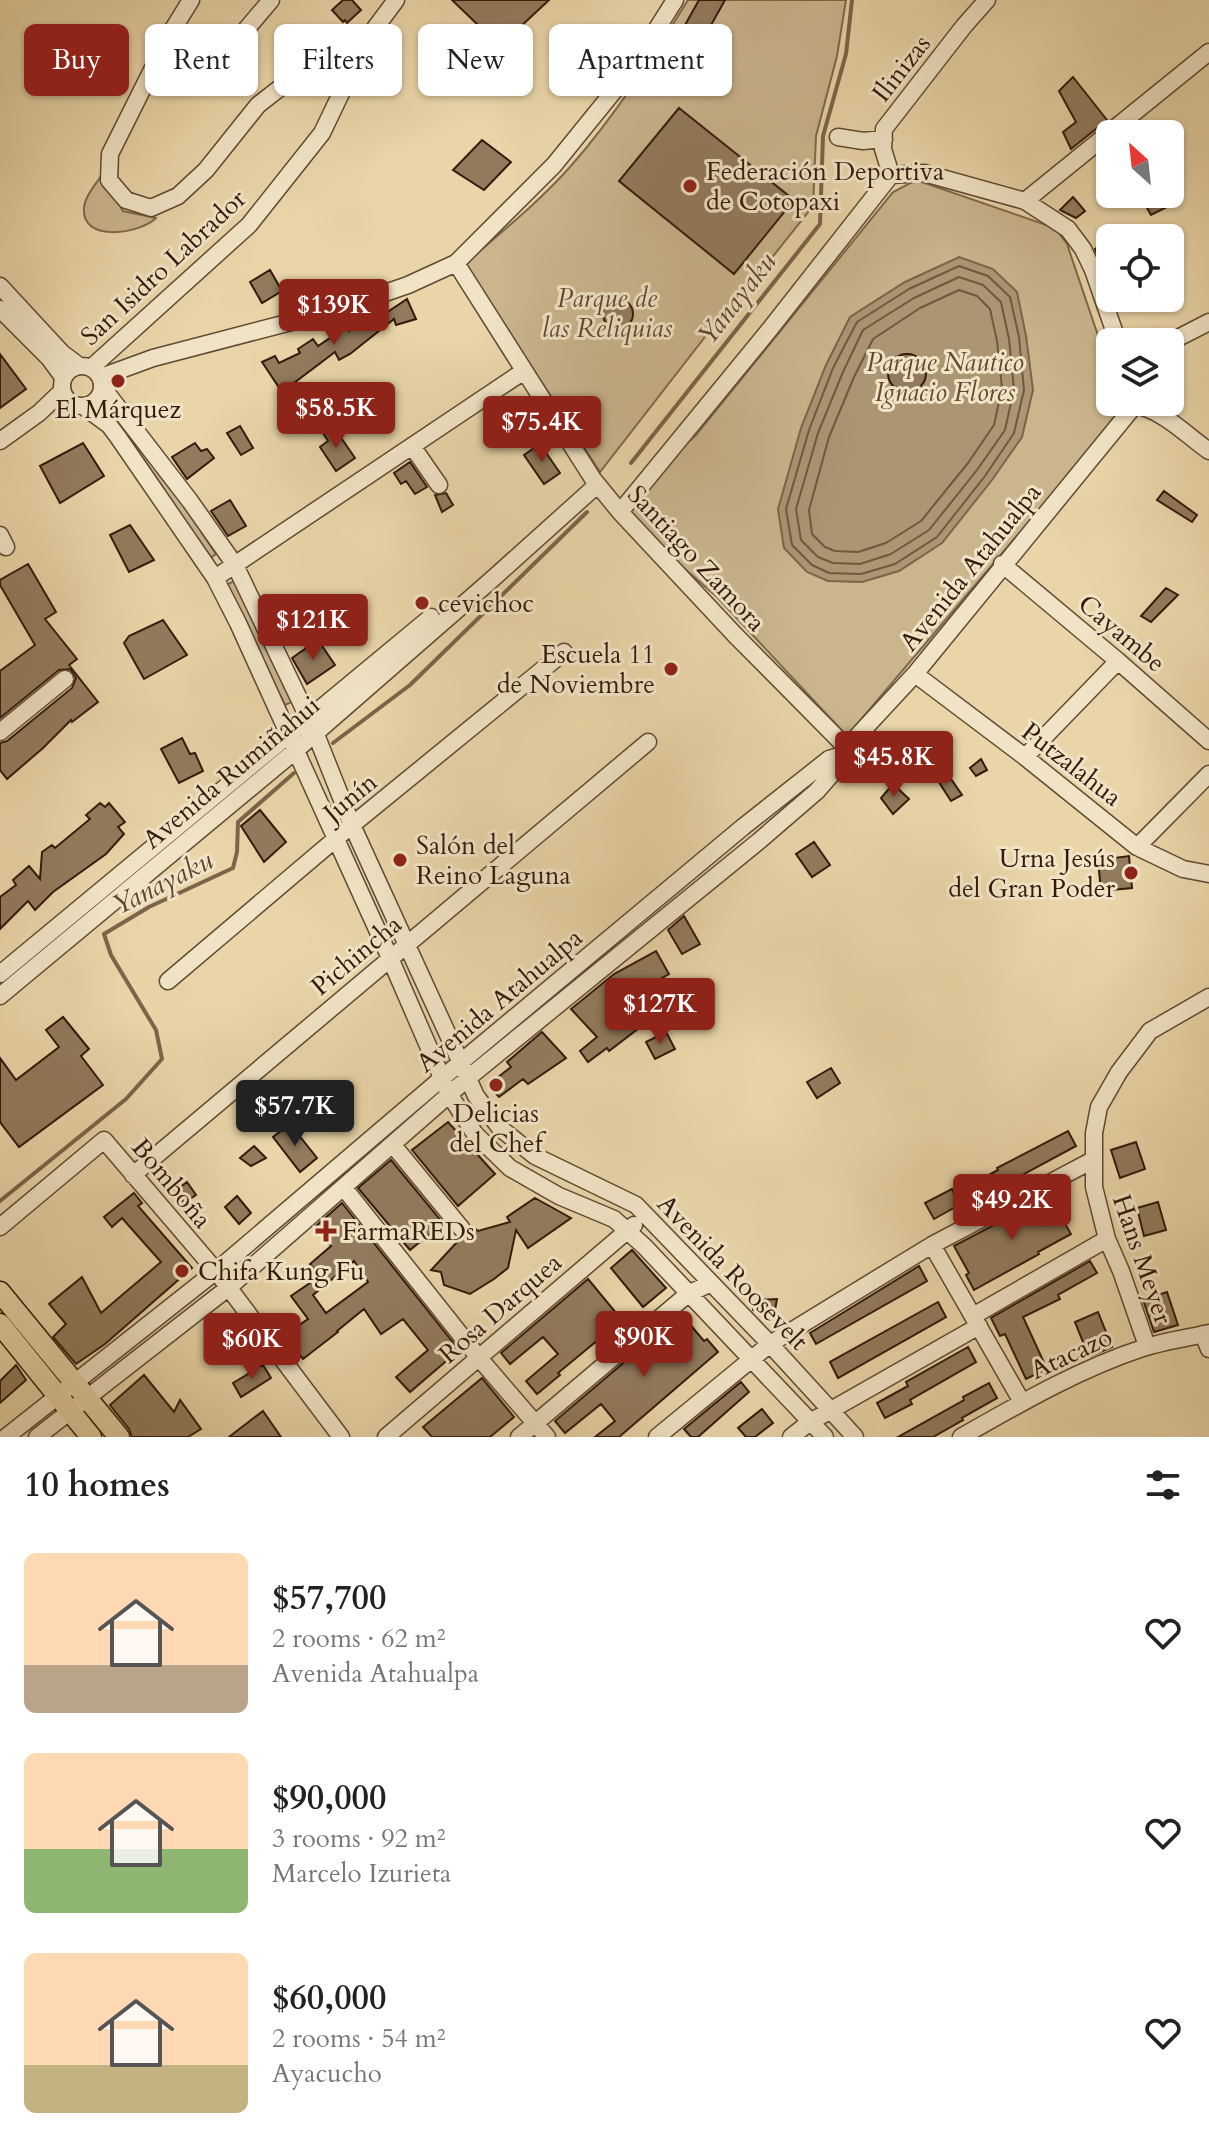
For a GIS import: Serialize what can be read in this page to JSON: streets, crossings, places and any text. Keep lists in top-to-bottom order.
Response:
{
  "streets": {
    "street": [
      "Ilinizas",
      "San Isidro Labrador",
      "Santiago Zamora",
      "Avenida Atahualpa",
      "Cayambe",
      "Putzalahua",
      "Avenida Rumiñahui",
      "Junín",
      "Pichincha",
      "Bomboña",
      "Hans Meyer",
      "Avenida Roosevelt",
      "Rosa Darquea",
      "Atacazo"
    ]
  },
  "crossings": [
    ["San Isidro Labrador", "Avenida Roosevelt"],
    ["Santiago Zamora", "Avenida Atahualpa"],
    ["Santiago Zamora", "Avenida Rumiñahui"],
    ["Avenida Atahualpa", "Cayambe"],
    ["Avenida Atahualpa", "Putzalahua"],
    ["Avenida Atahualpa", "Bomboña"],
    ["Avenida Atahualpa", "Avenida Roosevelt"],
    ["Avenida Rumiñahui", "Avenida Roosevelt"],
    ["Junín", "Avenida Roosevelt"],
    ["Pichincha", "Bomboña"],
    ["Pichincha", "Avenida Roosevelt"],
    ["Hans Meyer", "Atacazo"],
    ["Avenida Roosevelt", "Rosa Darquea"]
  ],
  "water": ["Yanayaku"],
  "parks": ["Parque de las Reliquias", "Parque Nautico Ignacio Flores"],
  "places": {
    "other": [
      "Federación Deportiva de Cotopaxi",
      "El Márquez",
      "cevichoc",
      "Escuela 11 de Noviembre",
      "Salón del Reino Laguna",
      "Urna Jesús del Gran Poder",
      "Delicias del Chef",
      "Chifa Kung Fu"
    ],
    "health": ["FarmaREDs"]
  },
  "north": "top left",
  "page": {
    "chip": [
      "Buy",
      "Rent",
      "Filters",
      "New",
      "Apartment"
    ],
    "price": [
      "$139K",
      "$58.5K",
      "$75.4K",
      "$121K",
      "$45.8K",
      "$127K",
      "$57.7K",
      "$49.2K",
      "$90K",
      "$60K"
    ],
    "heading": "10 homes",
    "list": [
      {
        "name": "$57,700",
        "note": "2 rooms · 62 m² · Avenida Atahualpa"
      },
      {
        "name": "$90,000",
        "note": "3 rooms · 92 m² · Marcelo Izurieta"
      },
      {
        "name": "$60,000",
        "note": "2 rooms · 54 m² · Ayacucho"
      }
    ]
  }
}
